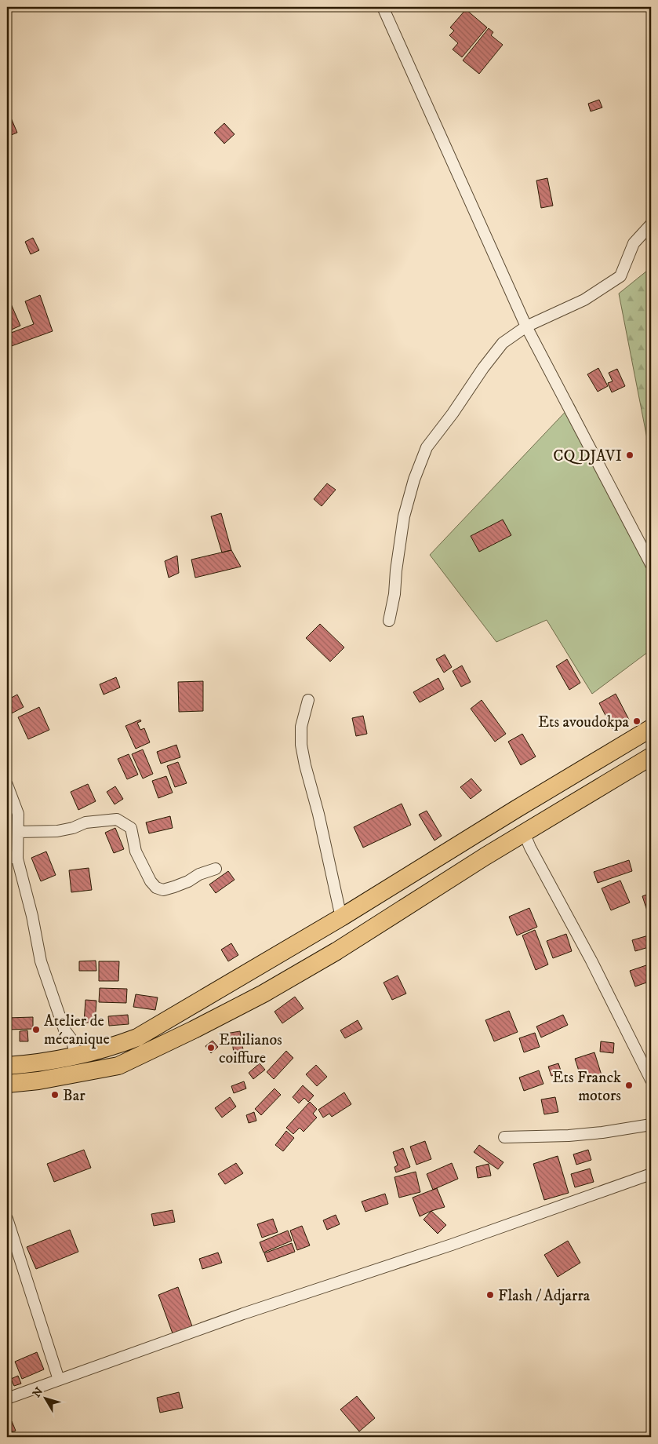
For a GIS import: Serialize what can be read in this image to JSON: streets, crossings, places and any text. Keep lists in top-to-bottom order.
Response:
{
  "places": [
    "CQ DJAVI",
    "Ets avoudokpa",
    "Atelier de mécanique",
    "Emilianos coiffure",
    "Ets Franck motors",
    "Bar",
    "Flash / Adjarra"
  ],
  "north": "top left"
}
